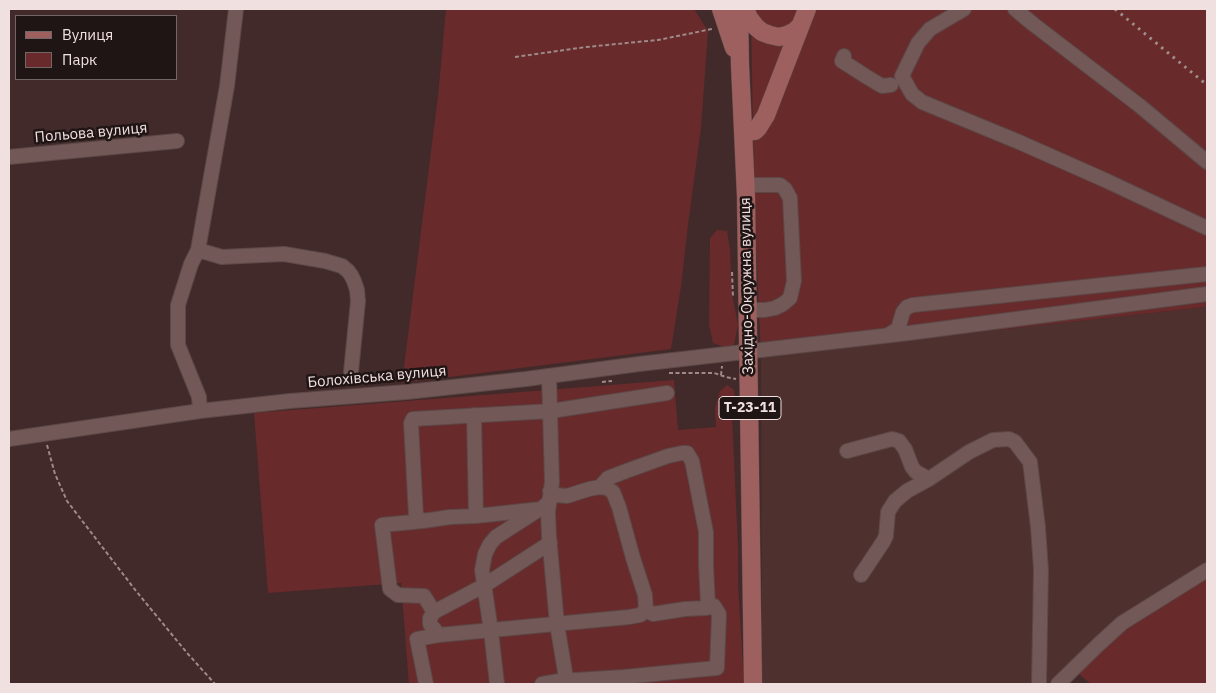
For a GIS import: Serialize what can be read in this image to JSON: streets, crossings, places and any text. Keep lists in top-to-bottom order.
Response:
{
  "streets": {
    "main road": ["Західно-Окружна вулиця", "Т-23-11"],
    "street": ["Польова вулиця", "Болохівська вулиця"]
  },
  "crossings": [
    ["Західно-Окружна вулиця", "Болохівська вулиця"]
  ],
  "legend": ["Вулиця", "Парк"]
}
